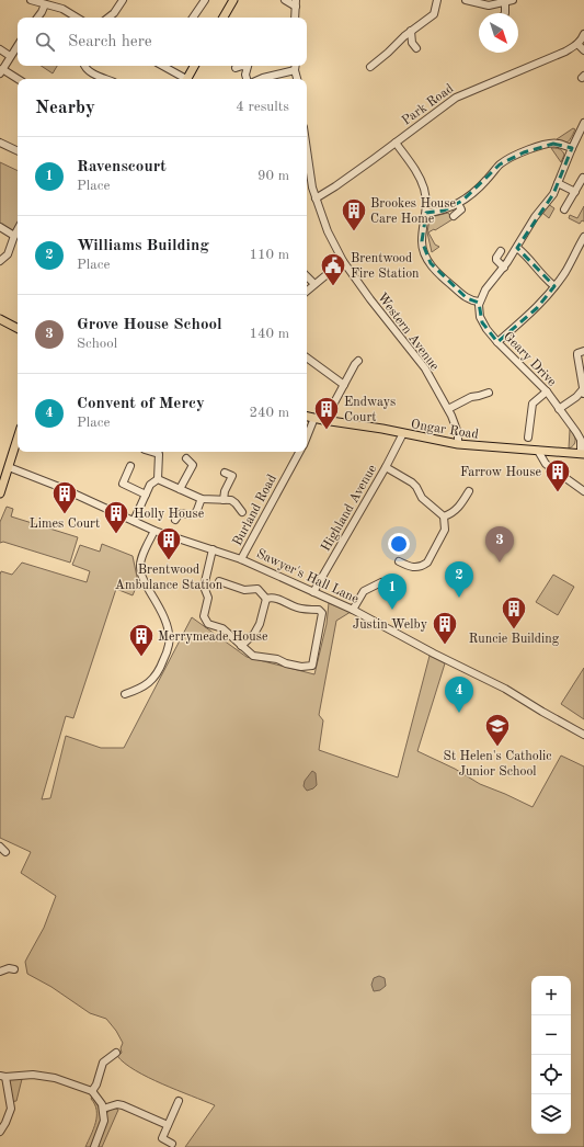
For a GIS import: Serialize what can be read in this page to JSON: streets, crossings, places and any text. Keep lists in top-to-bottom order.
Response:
{
  "streets": {
    "main road": ["Ongar Road"],
    "street": [
      "Park Road",
      "Western Avenue",
      "Geary Drive",
      "Highland Avenue",
      "Burland Road",
      "Sawyer's Hall Lane"
    ]
  },
  "crossings": [
    ["Park Road", "Western Avenue"],
    ["Western Avenue", "Ongar Road"],
    ["Geary Drive", "Ongar Road"],
    ["Ongar Road", "Highland Avenue"],
    ["Highland Avenue", "Sawyer's Hall Lane"],
    ["Burland Road", "Sawyer's Hall Lane"]
  ],
  "places": {
    "building": [
      "Brookes House Care Home",
      "Endways Court",
      "Farrow House",
      "Limes Court",
      "Holly House",
      "Brentwood Ambulance Station",
      "Runcie Building",
      "Justin Welby",
      "Merrymeade House"
    ],
    "public building": ["Brentwood Fire Station"],
    "school or university": ["St Helen's Catholic Junior School"]
  },
  "north": "bottom right",
  "page": {
    "search": "Search here",
    "heading": ["Nearby", "4 results"],
    "list": [
      {
        "mark": "1",
        "name": "Ravenscourt",
        "note": "Place",
        "value": "90 m"
      },
      {
        "mark": "2",
        "name": "Williams Building",
        "note": "Place",
        "value": "110 m"
      },
      {
        "mark": "3",
        "name": "Grove House School",
        "note": "School",
        "value": "140 m"
      },
      {
        "mark": "4",
        "name": "Convent of Mercy",
        "note": "Place",
        "value": "240 m"
      }
    ],
    "pins": [
      "3",
      "2",
      "1",
      "4"
    ],
    "map_buttons": ["+", "−"]
  }
}
